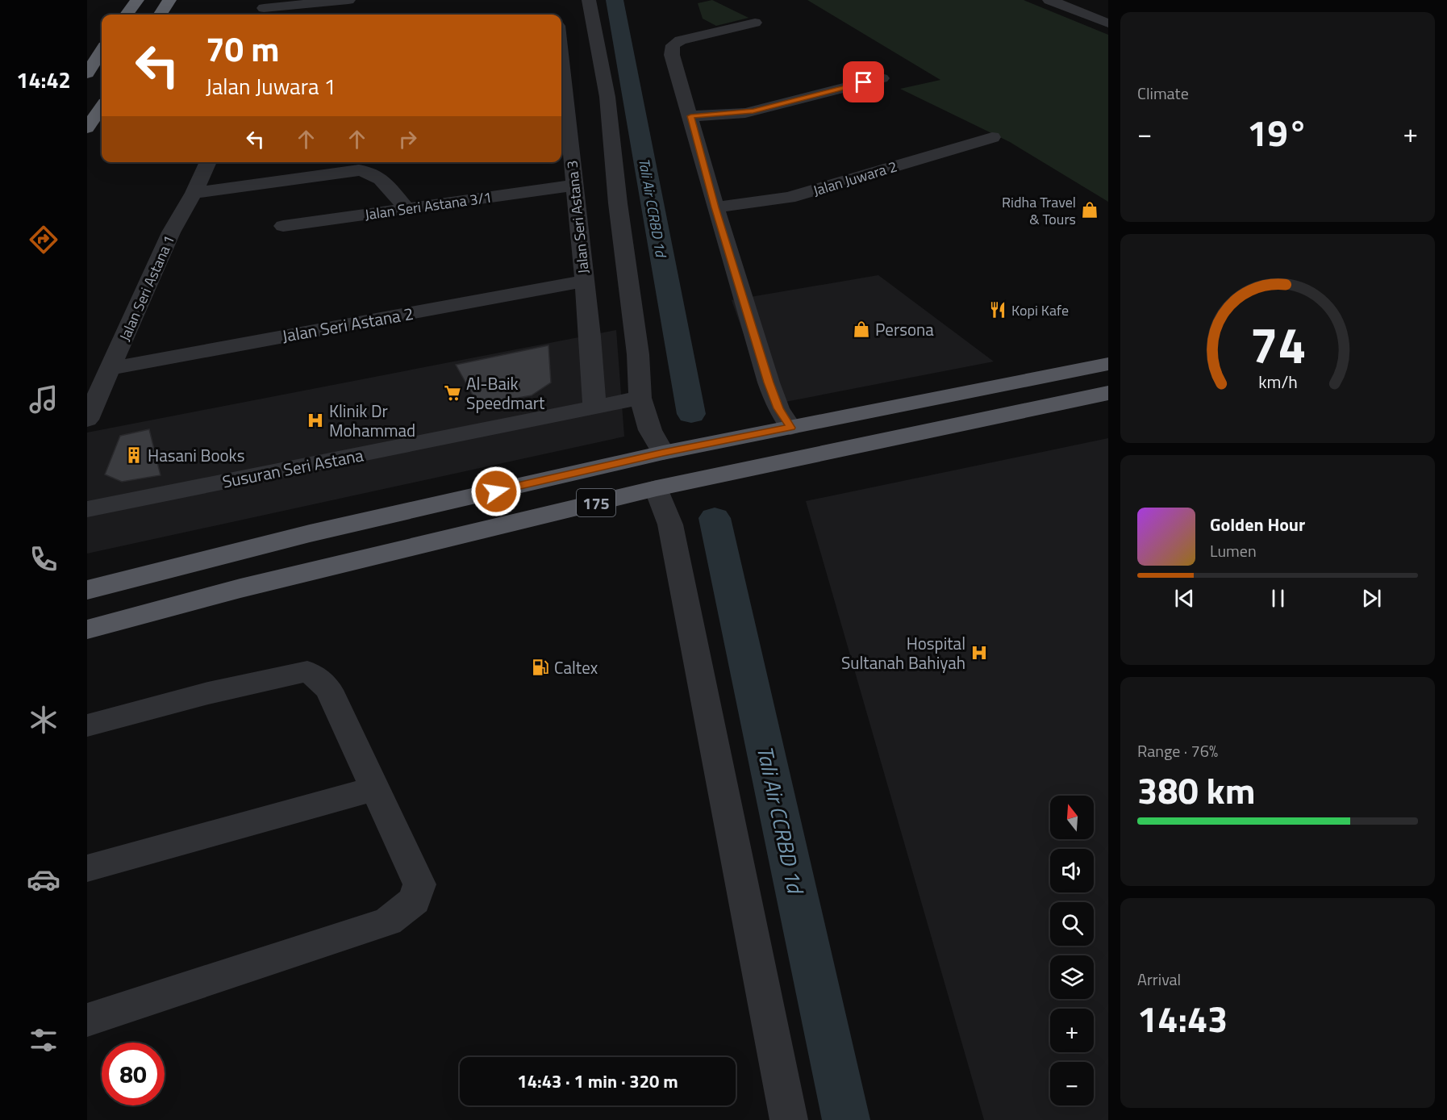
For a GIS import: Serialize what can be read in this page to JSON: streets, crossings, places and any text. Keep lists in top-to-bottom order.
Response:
{
  "streets": {
    "highway": ["175"],
    "street": [
      "Jalan Juwara 2",
      "Jalan Seri Astana 3/1",
      "Jalan Seri Astana 3",
      "Jalan Seri Astana 1",
      "Jalan Seri Astana 2",
      "Susuran Seri Astana"
    ]
  },
  "crossings": [
    ["Jalan Seri Astana 3/1", "Jalan Seri Astana 3"],
    ["Jalan Seri Astana 3", "Jalan Seri Astana 2"],
    ["Jalan Seri Astana 3", "Susuran Seri Astana"],
    ["Jalan Seri Astana 1", "Jalan Seri Astana 2"]
  ],
  "water": ["Tali Air CCRBD 1d"],
  "places": {
    "shop": ["Ridha Travel & Tours", "Persona"],
    "restaurant": ["Kopi Kafe"],
    "supermarket": ["Al-Baik Speedmart"],
    "hospital": ["Klinik Dr Mohammad", "Hospital Sultanah Bahiyah"],
    "building": ["Hasani Books"],
    "fuel station": ["Caltex"]
  },
  "north": "top",
  "page": {
    "tabs": "14:42",
    "tile": [
      "Climate",
      ["Range · 76%", "380 km"],
      ["Arrival", "14:43"]
    ],
    "turn": ["70 m", "Jalan Juwara 1"],
    "heat": ["−", "19°", "+"],
    "song": ["Golden Hour", "Lumen"],
    "map_buttons": ["+", "−"],
    "limit": "80",
    "trip": "14:43 · 1 min · 320 m",
    "gauge": ["74", "km/h"]
  }
}
